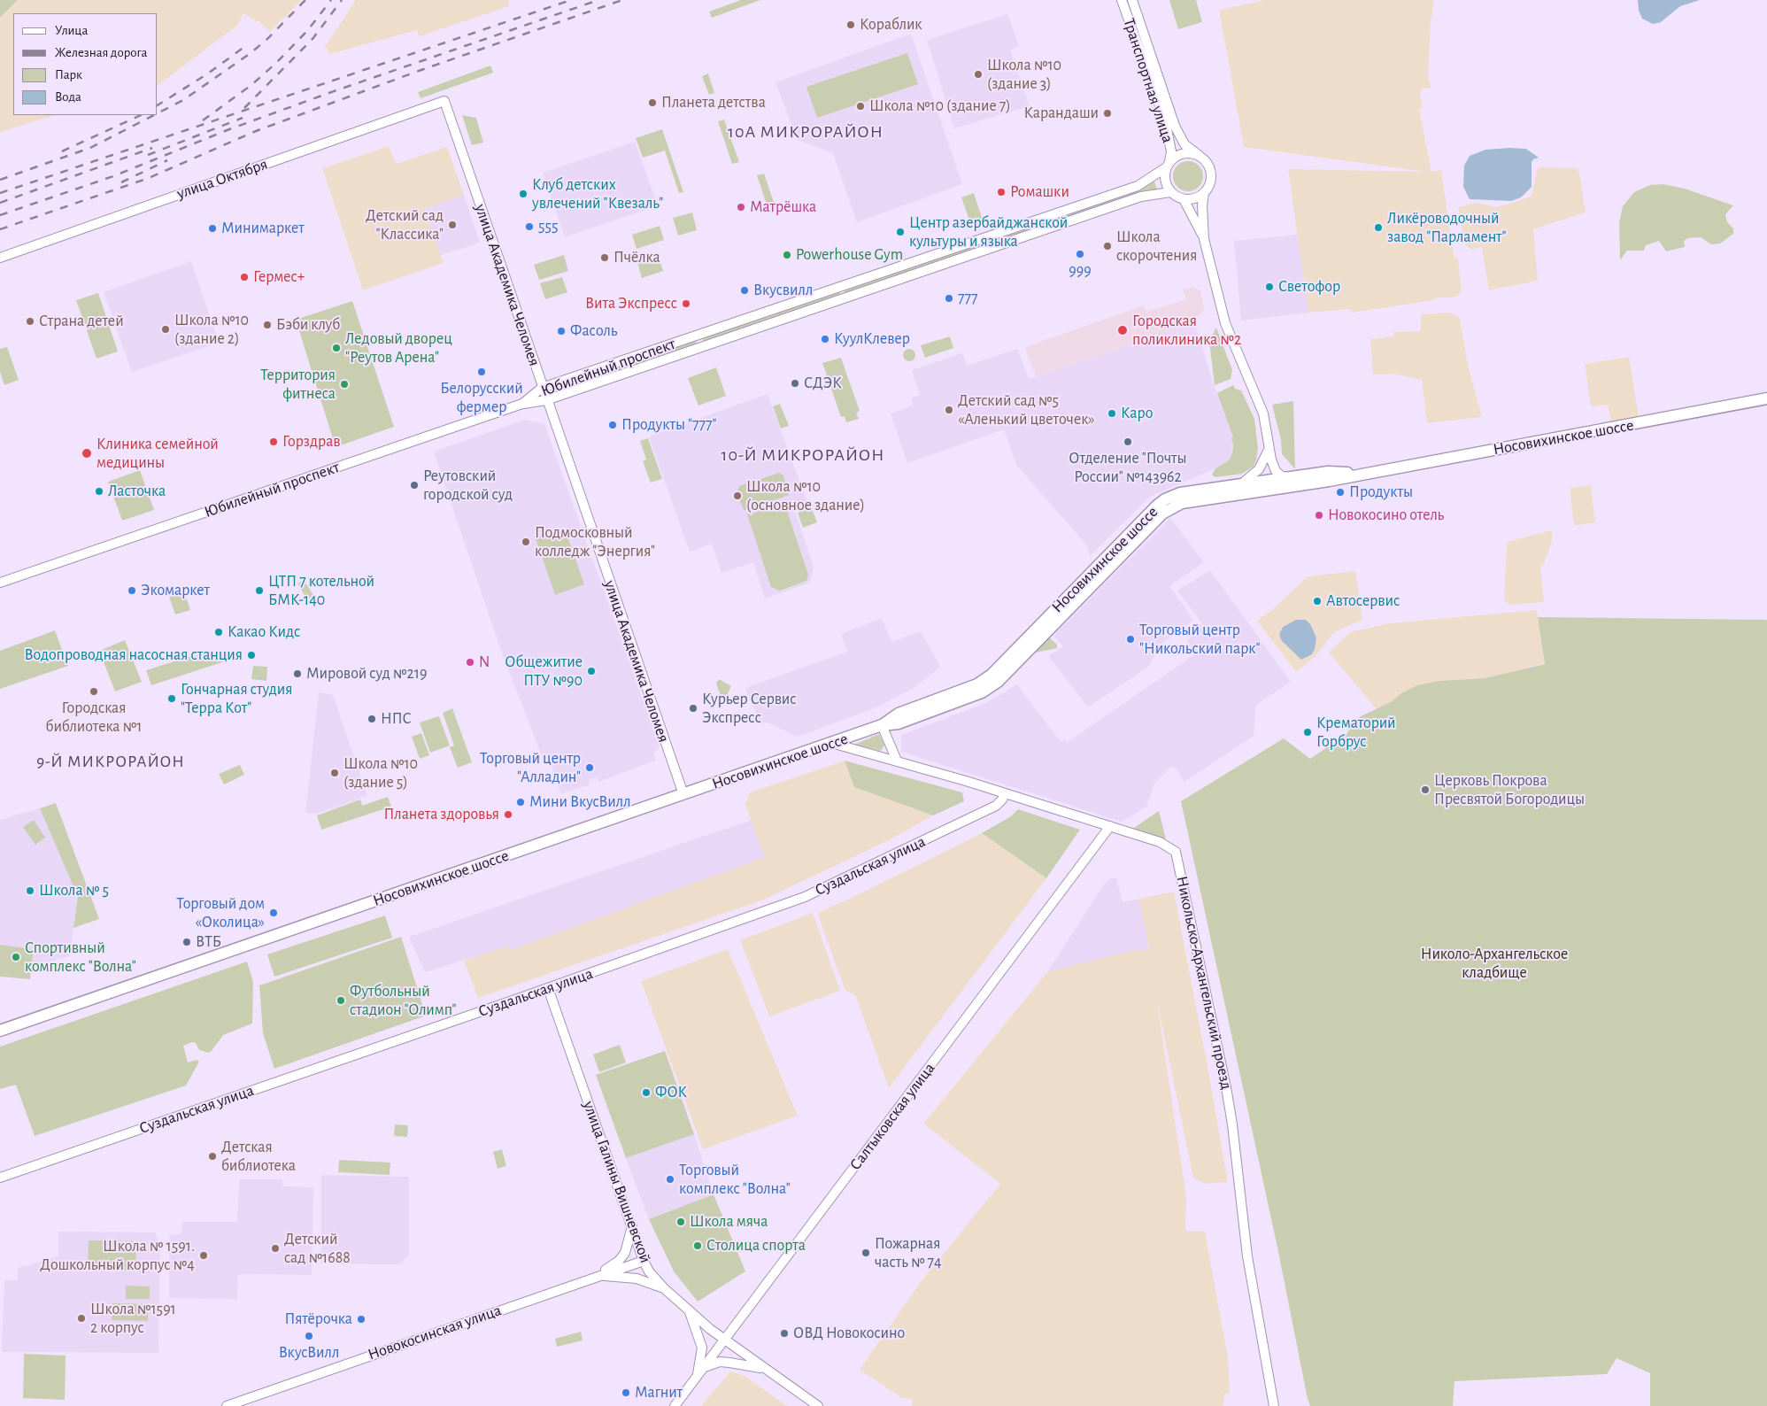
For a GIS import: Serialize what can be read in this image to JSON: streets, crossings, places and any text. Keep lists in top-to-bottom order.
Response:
{
  "streets": {
    "main road": ["Носовихинское шоссе"],
    "street": [
      "Транспортная улица",
      "улица Октября",
      "улица Академика Челомея",
      "Юбилейный проспект",
      "Суздальская улица",
      "Никольско-Архангельский проезд",
      "Салтыковская улица",
      "улица Галины Вишневской",
      "Новокосинская улица"
    ]
  },
  "crossings": [
    ["Транспортная улица", "Юбилейный проспект"],
    ["улица Октября", "улица Академика Челомея"],
    ["улица Академика Челомея", "Юбилейный проспект"],
    ["улица Академика Челомея", "Носовихинское шоссе"],
    ["Носовихинское шоссе", "Никольско-Архангельский проезд"],
    ["Суздальская улица", "Никольско-Архангельский проезд"],
    ["Суздальская улица", "улица Галины Вишневской"],
    ["Никольско-Архангельский проезд", "Салтыковская улица"],
    ["Салтыковская улица", "улица Галины Вишневской"],
    ["улица Галины Вишневской", "Новокосинская улица"]
  ],
  "districts": ["10А МИКРОРАЙОН", "10-Й МИКРОРАЙОН", "9-Й МИКРОРАЙОН"],
  "parks": ["Николо-Архангельское кладбище"],
  "places": [
    "Кораблик",
    "Школа №10 (здание 3)",
    "Планета детства",
    "Школа №10 (здание 7)",
    "Карандаши",
    "Ромашки",
    "Клуб детских увлечений \"Квезаль\"",
    "Матрёшка",
    "Детский сад \"Классика\"",
    "555",
    "Ликёроводочный завод \"Парламент\"",
    "Минимаркет",
    "Центр азербайджанской культуры и языка",
    "Школа скорочтения",
    "999",
    "Powerhouse Gym",
    "Пчёлка",
    "Гермес+",
    "Светофор",
    "Вкусвилл",
    "777",
    "Вита Экспресс",
    "Страна детей",
    "Бэби клуб",
    "Школа №10 (здание 2)",
    "Городская поликлиника №2",
    "Фасоль",
    "КуулКлевер",
    "Ледовый дворец \"Реутов Арена\"",
    "Белорусский фермер",
    "СДЭК",
    "Территория фитнеса",
    "Детский сад №5 «Аленький цветочек»",
    "Каро",
    "Продукты \"777\"",
    "Горздрав",
    "Отделение \"Почты России\" №143962",
    "Клиника семейной медицины",
    "Реутовский городской суд",
    "Ласточка",
    "Продукты",
    "Школа №10 (основное здание)",
    "Новокосино отель",
    "Подмосковный колледж \"Энергия\"",
    "Экомаркет",
    "ЦТП 7 котельной БМК-140",
    "Автосервис",
    "Какао Кидс",
    "Торговый центр \"Никольский парк\"",
    "Водопроводная насосная станция",
    "N",
    "Общежитие ПТУ №90",
    "Мировой суд №219",
    "Городская библиотека №1",
    "Гончарная студия \"Терра Кот\"",
    "Курьер Сервис Экспресс",
    "НПС",
    "Крематорий Горбрус",
    "Торговый центр \"Алладин\"",
    "Школа №10 (здание 5)",
    "Церковь Покрова Пресвятой Богородицы",
    "Мини ВкусВилл",
    "Планета здоровья",
    "Школа № 5",
    "Торговый дом «Околица»",
    "ВТБ",
    "Спортивный комплекс \"Волна\"",
    "Футбольный стадион \"Олимп\"",
    "ФОК",
    "Детская библиотека",
    "Торговый комплекс \"Волна\"",
    "Школа мяча",
    "Столица спорта",
    "Детский сад №1688",
    "Пожарная часть № 74",
    "Школа № 1591. Дошкольный корпус №4",
    "Школа №1591 2 корпус",
    "Пятёрочка",
    "ОВД Новокосино",
    "ВкусВилл",
    "Магнит"
  ],
  "legend": [
    "Улица",
    "Железная дорога",
    "Парк",
    "Вода"
  ]
}
